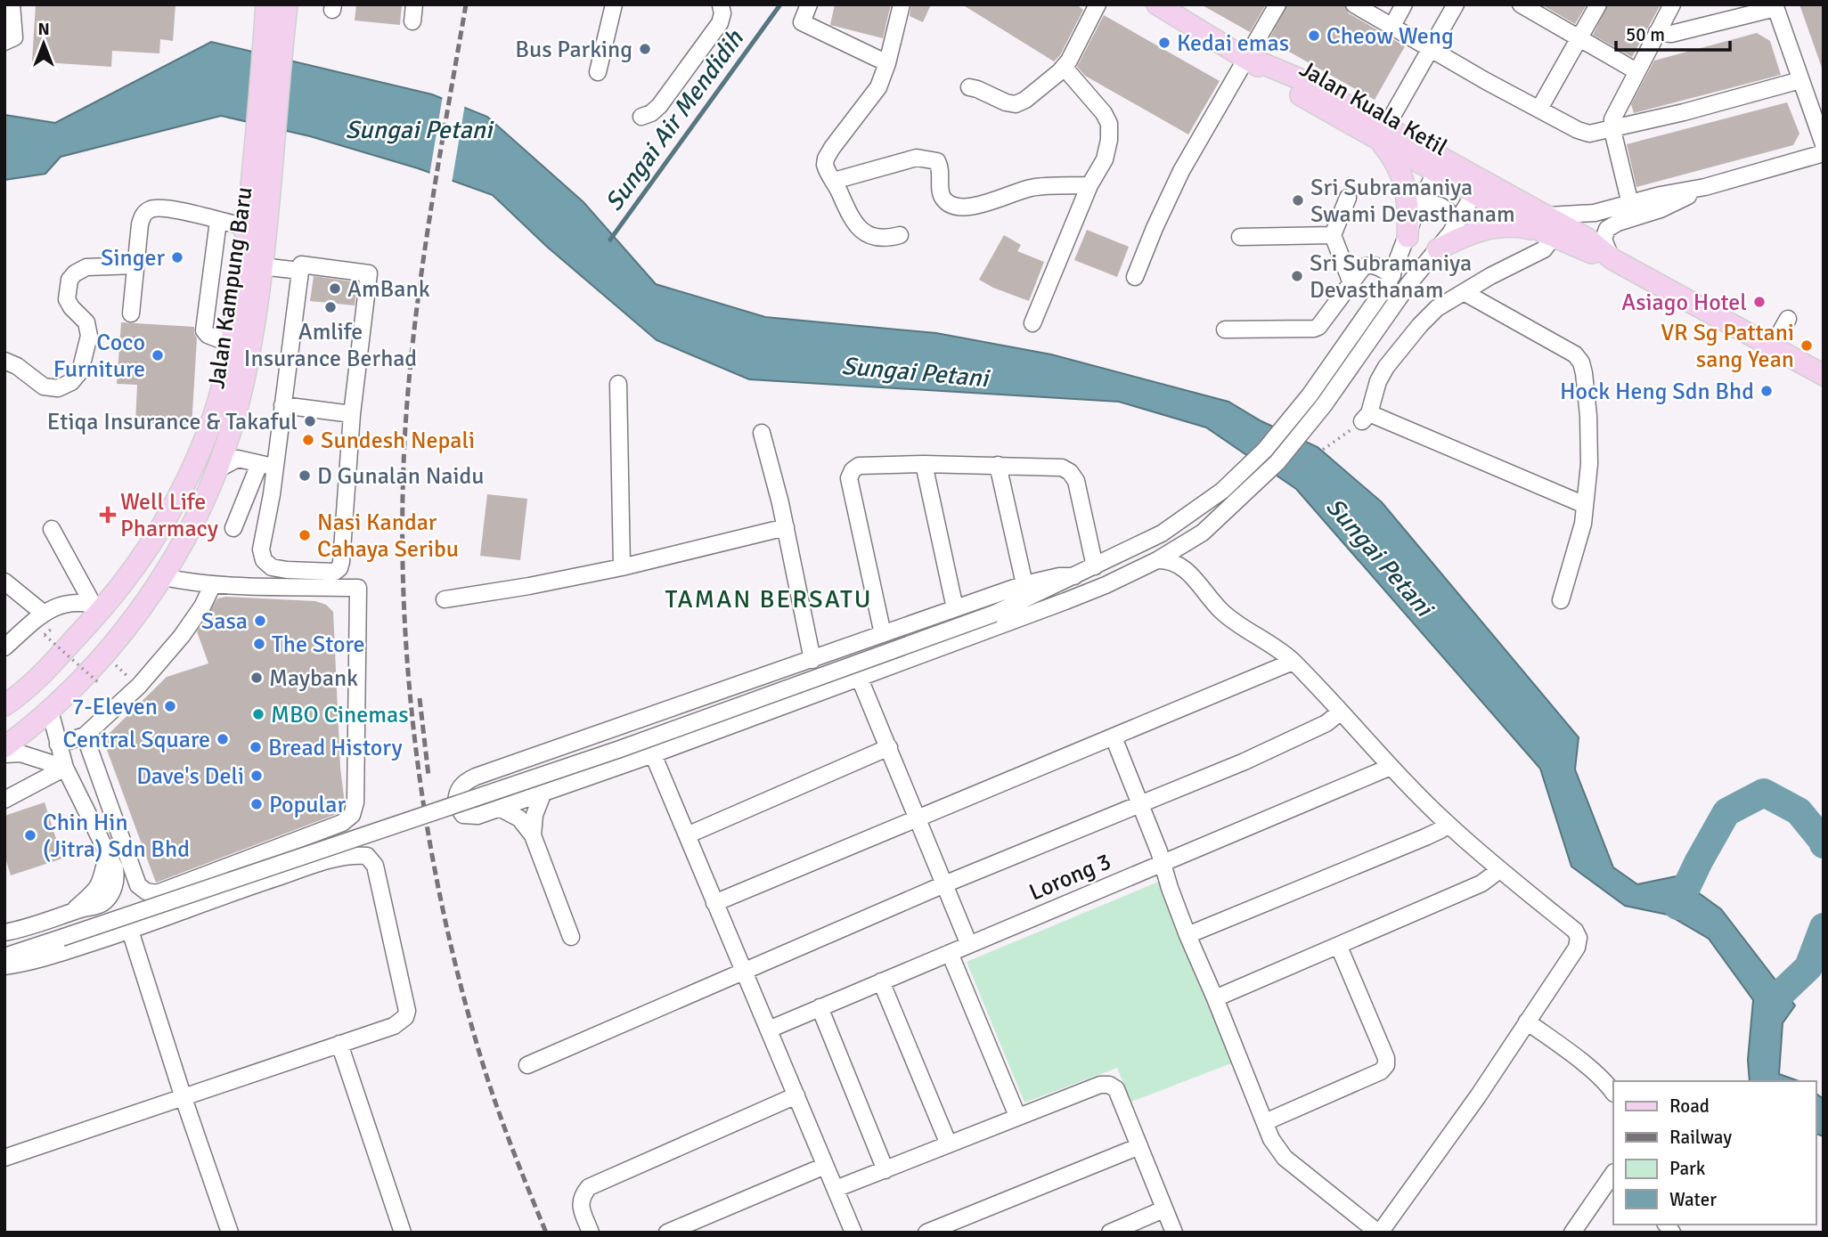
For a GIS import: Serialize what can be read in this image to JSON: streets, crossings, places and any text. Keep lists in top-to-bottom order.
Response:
{
  "streets": {
    "main road": ["Jalan Kuala Ketil", "Jalan Kampung Baru"],
    "street": ["Lorong 3"]
  },
  "districts": ["TAMAN BERSATU"],
  "water": ["Sungai Air Mendidih", "Sungai Petani"],
  "places": {
    "other": [
      "Cheow Weng",
      "Kedai emas",
      "Bus Parking",
      "Sri Subramaniya Swami Devasthanam",
      "Singer",
      "Sri Subramaniya Devasthanam",
      "AmBank",
      "Asiago Hotel",
      "Amlife Insurance Berhad",
      "VR Sg Pattani sang Yean",
      "Coco Furniture",
      "Hock Heng Sdn Bhd",
      "Etiqa Insurance & Takaful",
      "Sundesh Nepali",
      "D Gunalan Naidu",
      "Nasi Kandar Cahaya Seribu",
      "Sasa",
      "The Store",
      "Maybank",
      "7-Eleven",
      "MBO Cinemas",
      "Central Square",
      "Bread History",
      "Dave's Deli",
      "Popular",
      "Chin Hin (Jitra) Sdn Bhd"
    ],
    "health": ["Well Life Pharmacy"]
  },
  "legend": [
    "Road",
    "Railway",
    "Park",
    "Water"
  ],
  "scale_bar": "50 m",
  "north": "top"
}
